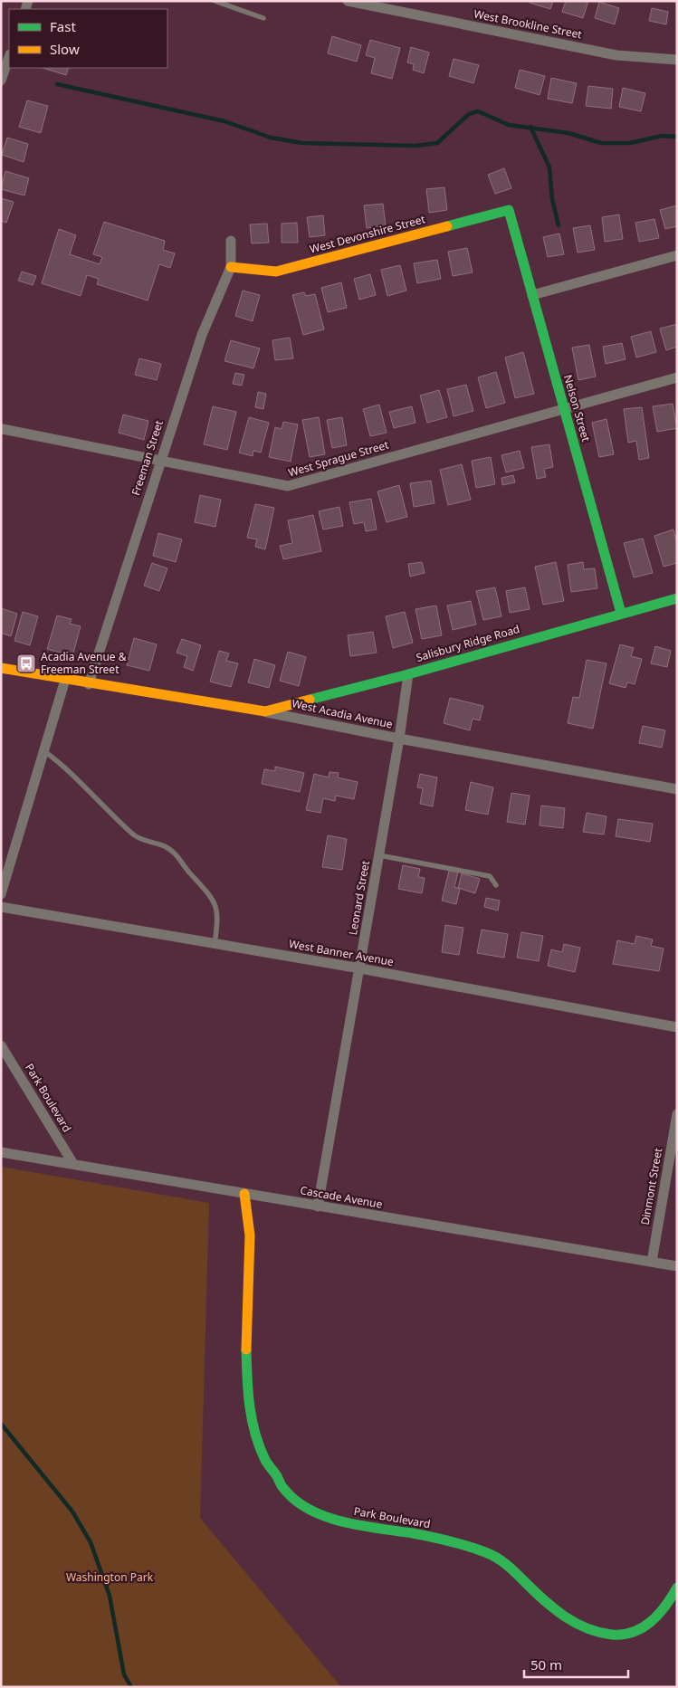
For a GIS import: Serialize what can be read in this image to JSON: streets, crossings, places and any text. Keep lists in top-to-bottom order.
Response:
{
  "streets": {
    "street": [
      "West Brookline Street",
      "West Devonshire Street",
      "Nelson Street",
      "Freeman Street",
      "West Sprague Street",
      "Salisbury Ridge Road",
      "West Acadia Avenue",
      "Leonard Street",
      "West Banner Avenue",
      "Park Boulevard",
      "Dinmont Street",
      "Cascade Avenue"
    ]
  },
  "crossings": [
    ["West Devonshire Street", "Nelson Street"],
    ["West Devonshire Street", "Freeman Street"],
    ["Nelson Street", "West Sprague Street"],
    ["Nelson Street", "Salisbury Ridge Road"],
    ["Freeman Street", "West Sprague Street"],
    ["Freeman Street", "West Acadia Avenue"],
    ["Salisbury Ridge Road", "West Acadia Avenue"],
    ["Salisbury Ridge Road", "Leonard Street"],
    ["West Acadia Avenue", "Leonard Street"],
    ["Leonard Street", "West Banner Avenue"],
    ["Leonard Street", "Cascade Avenue"],
    ["Park Boulevard", "Cascade Avenue"],
    ["Dinmont Street", "Cascade Avenue"]
  ],
  "parks": ["Washington Park"],
  "places": {
    "bus stop": ["Acadia Avenue & Freeman Street"]
  },
  "legend": ["Fast", "Slow"],
  "scale_bar": "50 m"
}
